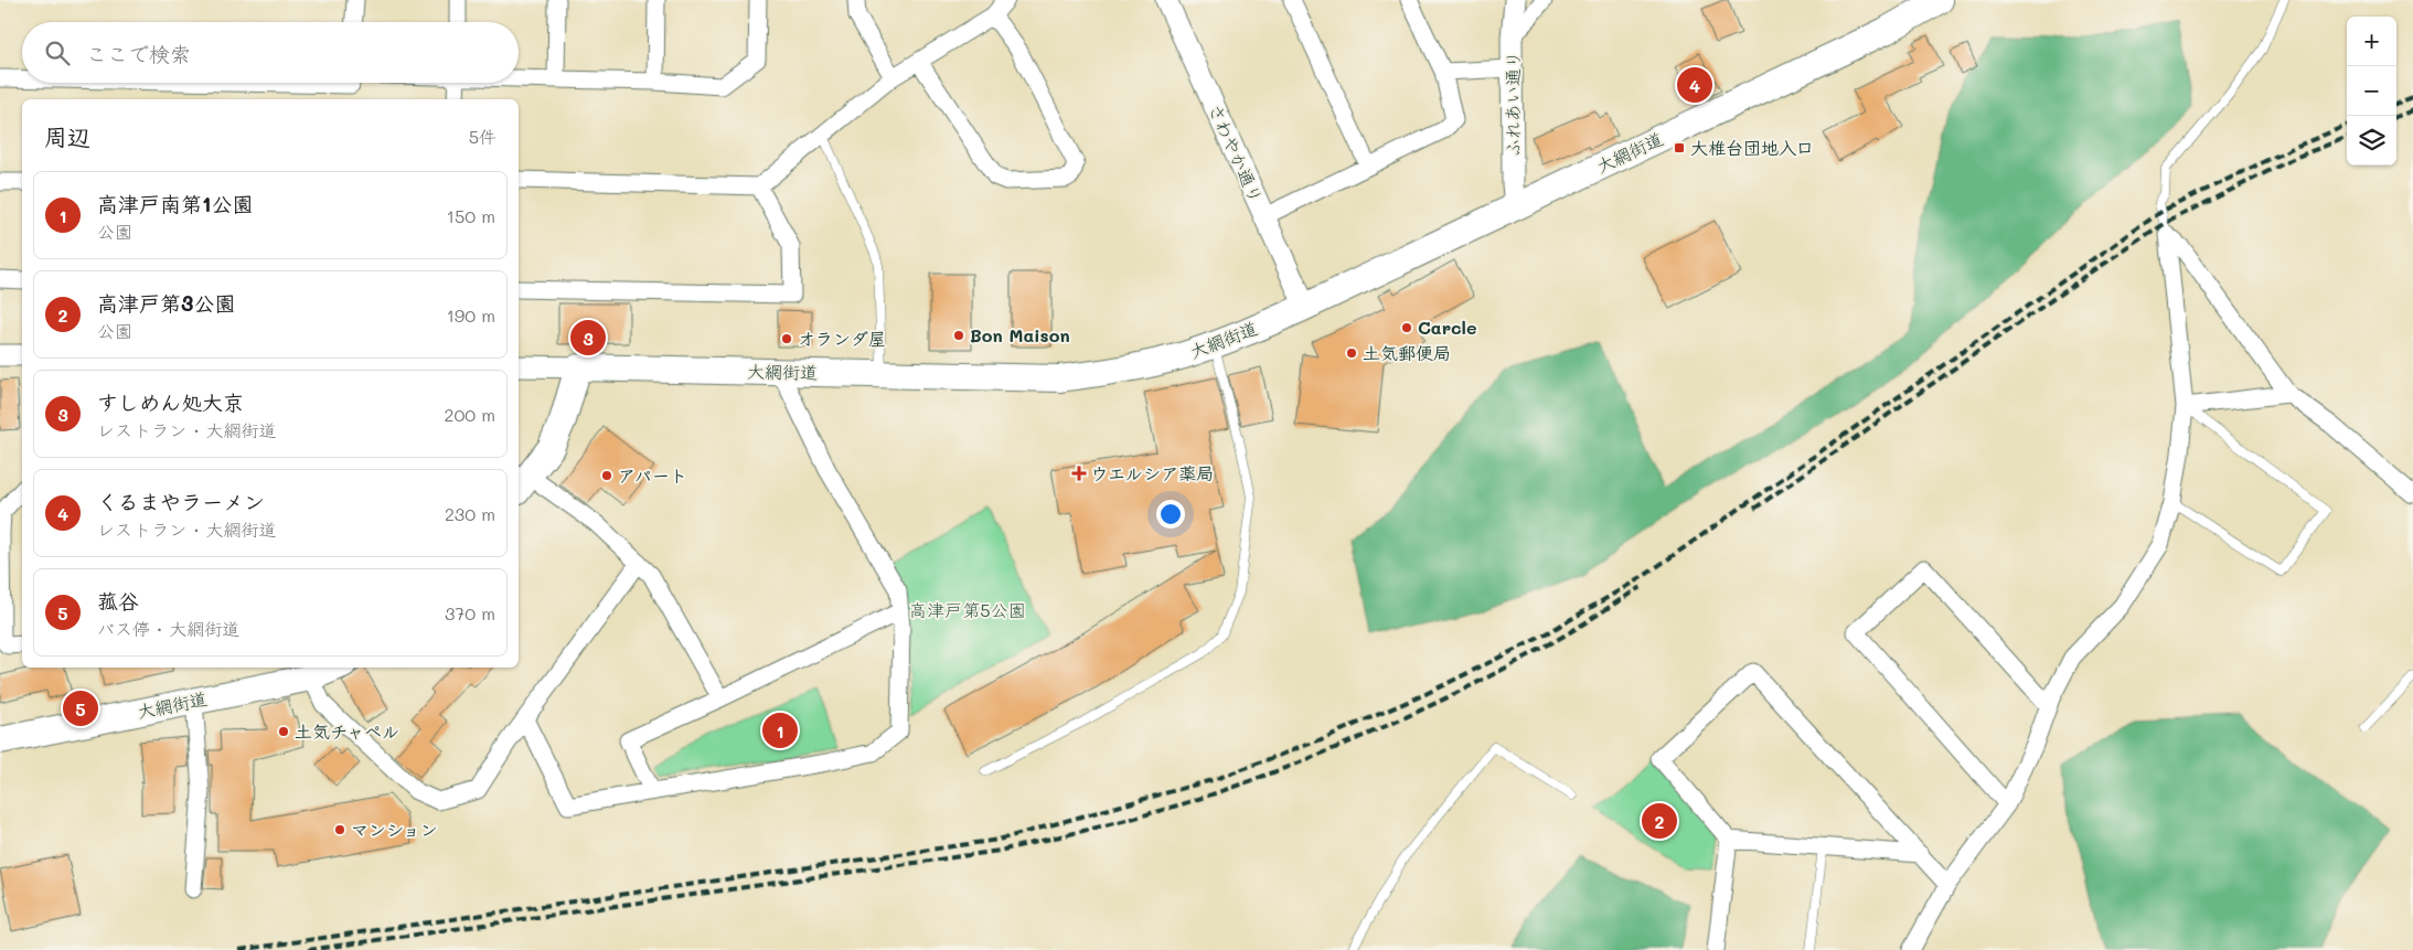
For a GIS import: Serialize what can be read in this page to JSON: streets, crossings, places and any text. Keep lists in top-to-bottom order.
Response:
{
  "streets": {
    "main road": ["大網街道"],
    "street": ["ふれあい通り", "さわやか通り"]
  },
  "crossings": [
    ["ふれあい通り", "大網街道"],
    ["大網街道", "さわやか通り"]
  ],
  "parks": ["高津戸第5公園"],
  "places": {
    "transit": ["大椎台団地入口"],
    "other": [
      "Carcle",
      "Bon Maison",
      "オランダ屋",
      "土気郵便局",
      "アパート",
      "土気チャペル",
      "マンション"
    ],
    "health": ["ウエルシア薬局"]
  },
  "page": {
    "map_buttons": ["+", "−"],
    "search": "ここで検索",
    "pins": [
      "4",
      "3",
      "5",
      "1",
      "2"
    ],
    "heading": ["周辺", "5件"],
    "list": [
      {
        "mark": "1",
        "name": "高津戸南第1公園",
        "note": "公園",
        "value": "150 m"
      },
      {
        "mark": "2",
        "name": "高津戸第3公園",
        "note": "公園",
        "value": "190 m"
      },
      {
        "mark": "3",
        "name": "すしめん処大京",
        "note": "レストラン · 大網街道",
        "value": "200 m"
      },
      {
        "mark": "4",
        "name": "くるまやラーメン",
        "note": "レストラン · 大網街道",
        "value": "230 m"
      },
      {
        "mark": "5",
        "name": "菰谷",
        "note": "バス停 · 大網街道",
        "value": "370 m"
      }
    ]
  }
}
